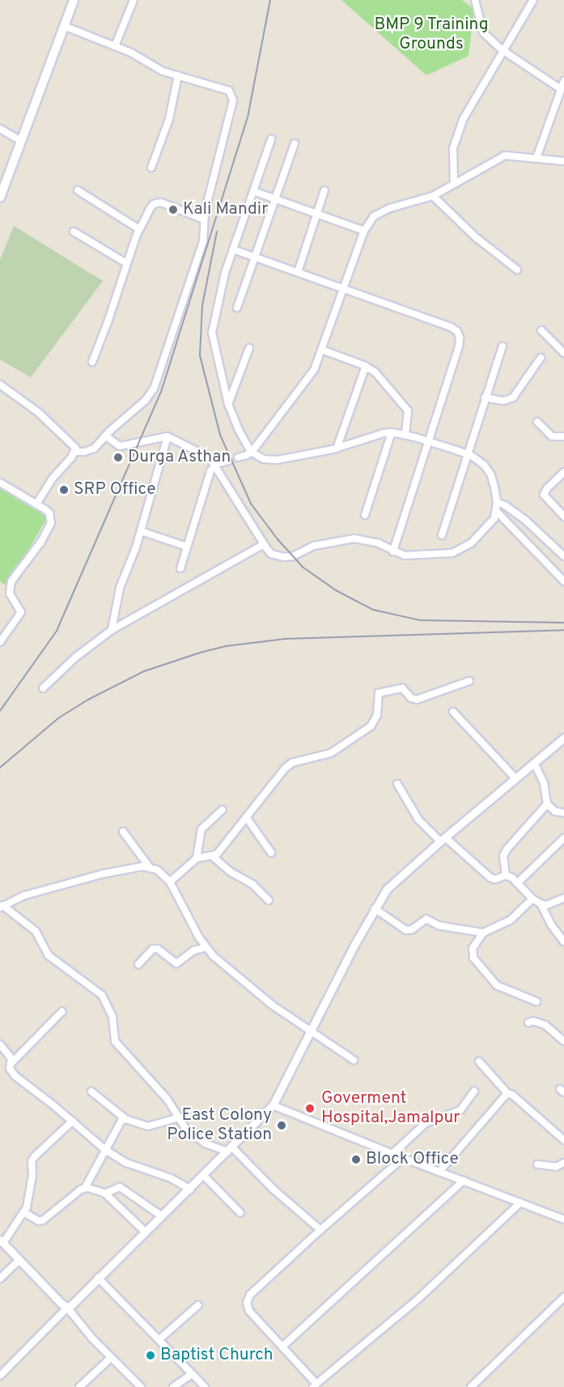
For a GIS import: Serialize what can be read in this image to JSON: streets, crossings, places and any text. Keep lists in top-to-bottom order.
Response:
{
  "parks": ["BMP 9 Training Grounds"],
  "places": [
    "Kali Mandir",
    "Durga Asthan",
    "SRP Office",
    "Goverment Hospital,Jamalpur",
    "East Colony Police Station",
    "Block Office",
    "Baptist Church"
  ]
}
